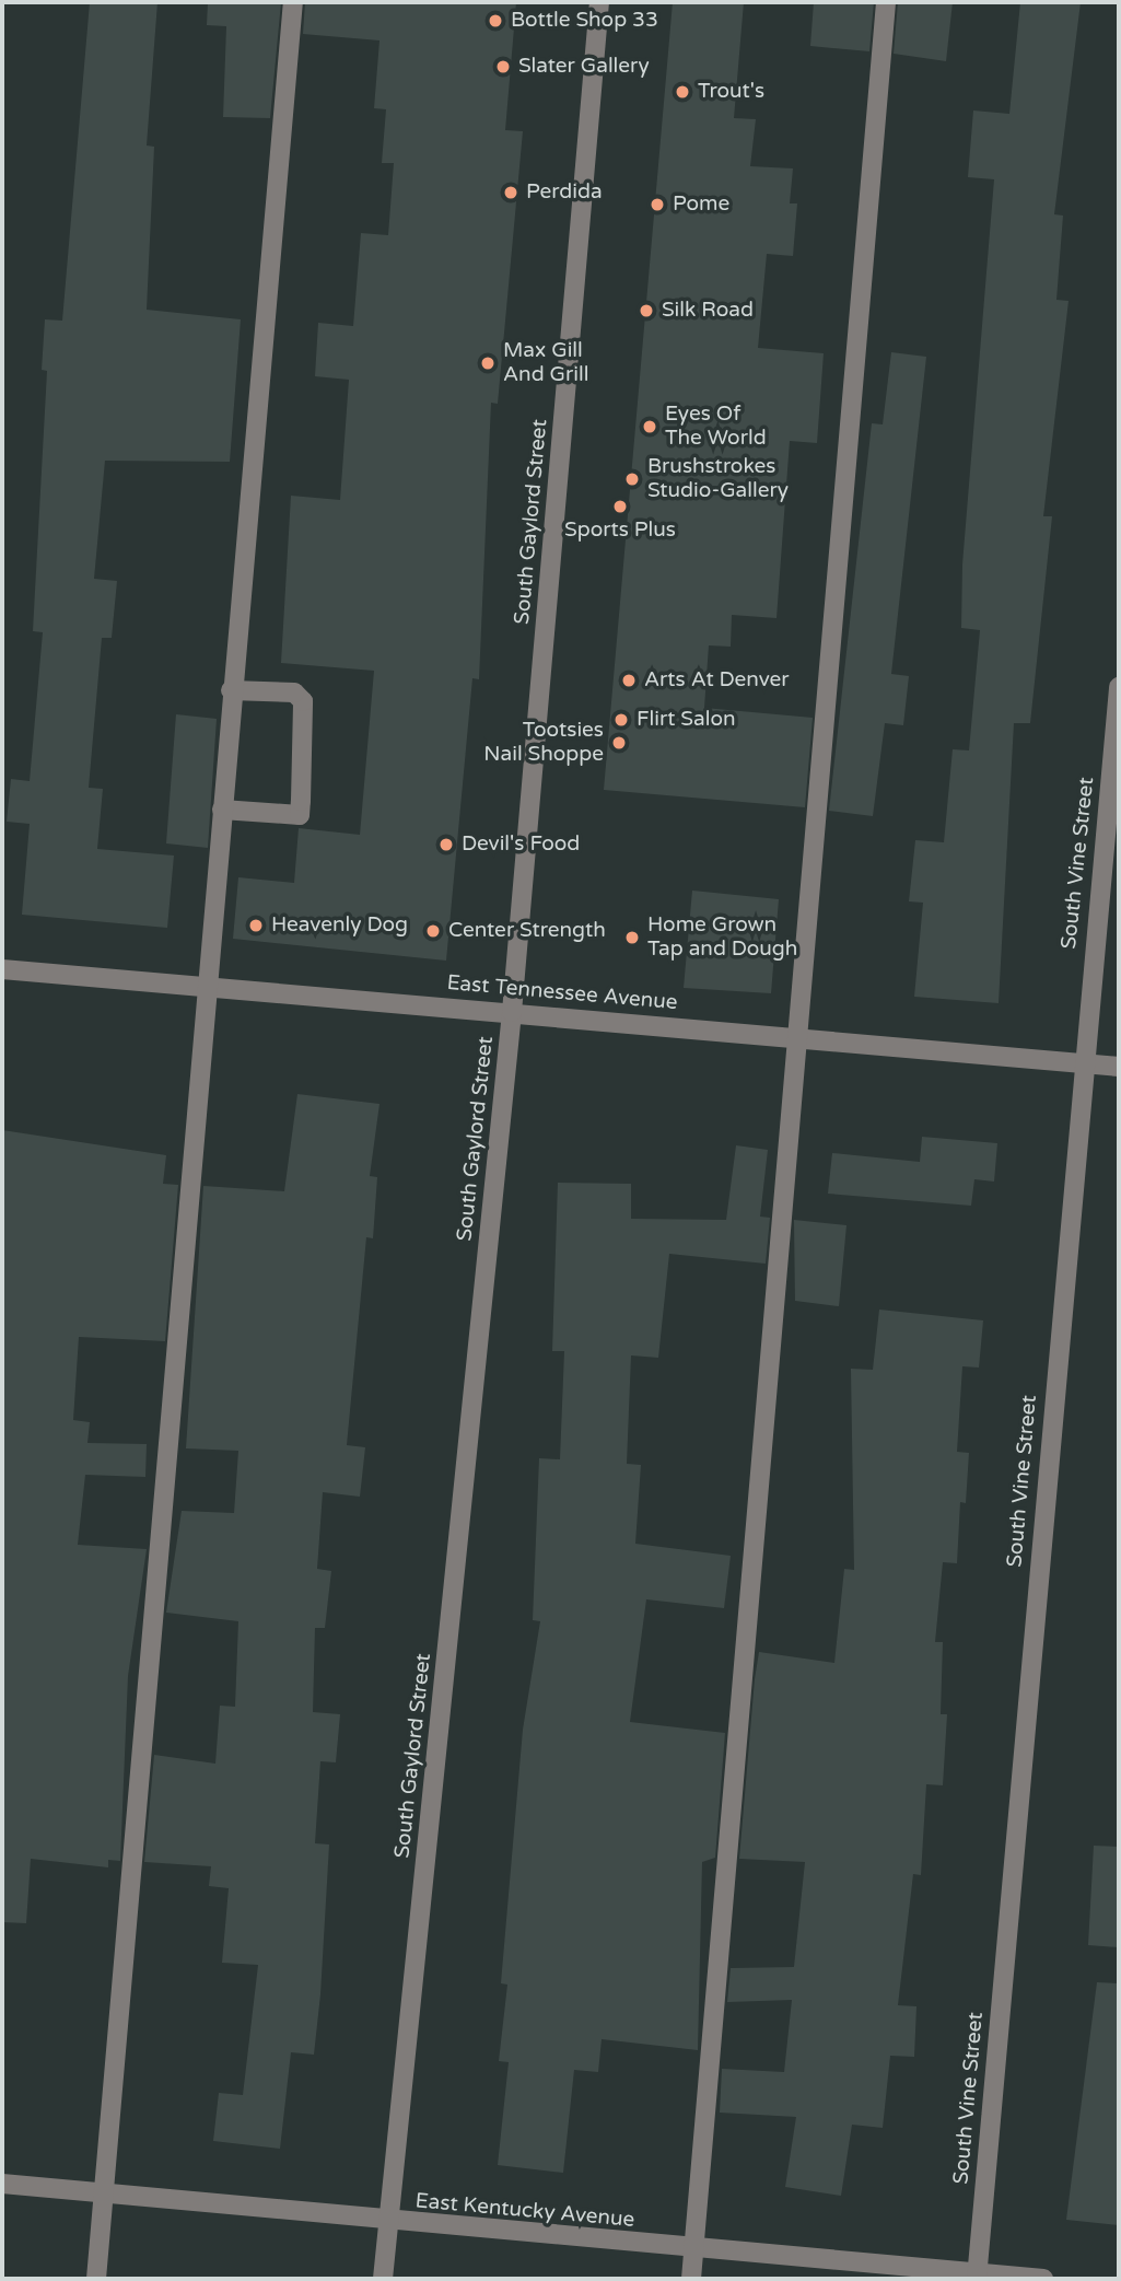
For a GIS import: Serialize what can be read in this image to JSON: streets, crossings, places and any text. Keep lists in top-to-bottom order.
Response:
{
  "streets": {
    "street": [
      "South Gaylord Street",
      "South Vine Street",
      "East Tennessee Avenue",
      "East Kentucky Avenue"
    ]
  },
  "crossings": [
    ["South Gaylord Street", "East Tennessee Avenue"],
    ["South Gaylord Street", "East Kentucky Avenue"],
    ["South Vine Street", "East Tennessee Avenue"],
    ["South Vine Street", "East Kentucky Avenue"]
  ],
  "places": [
    "Bottle Shop 33",
    "Slater Gallery",
    "Trout's",
    "Perdida",
    "Pome",
    "Silk Road",
    "Max Gill And Grill",
    "Eyes Of The World",
    "Brushstrokes Studio-Gallery",
    "Sports Plus",
    "Arts At Denver",
    "Flirt Salon",
    "Tootsies Nail Shoppe",
    "Devil's Food",
    "Heavenly Dog",
    "Center Strength",
    "Home Grown Tap and Dough"
  ]
}
